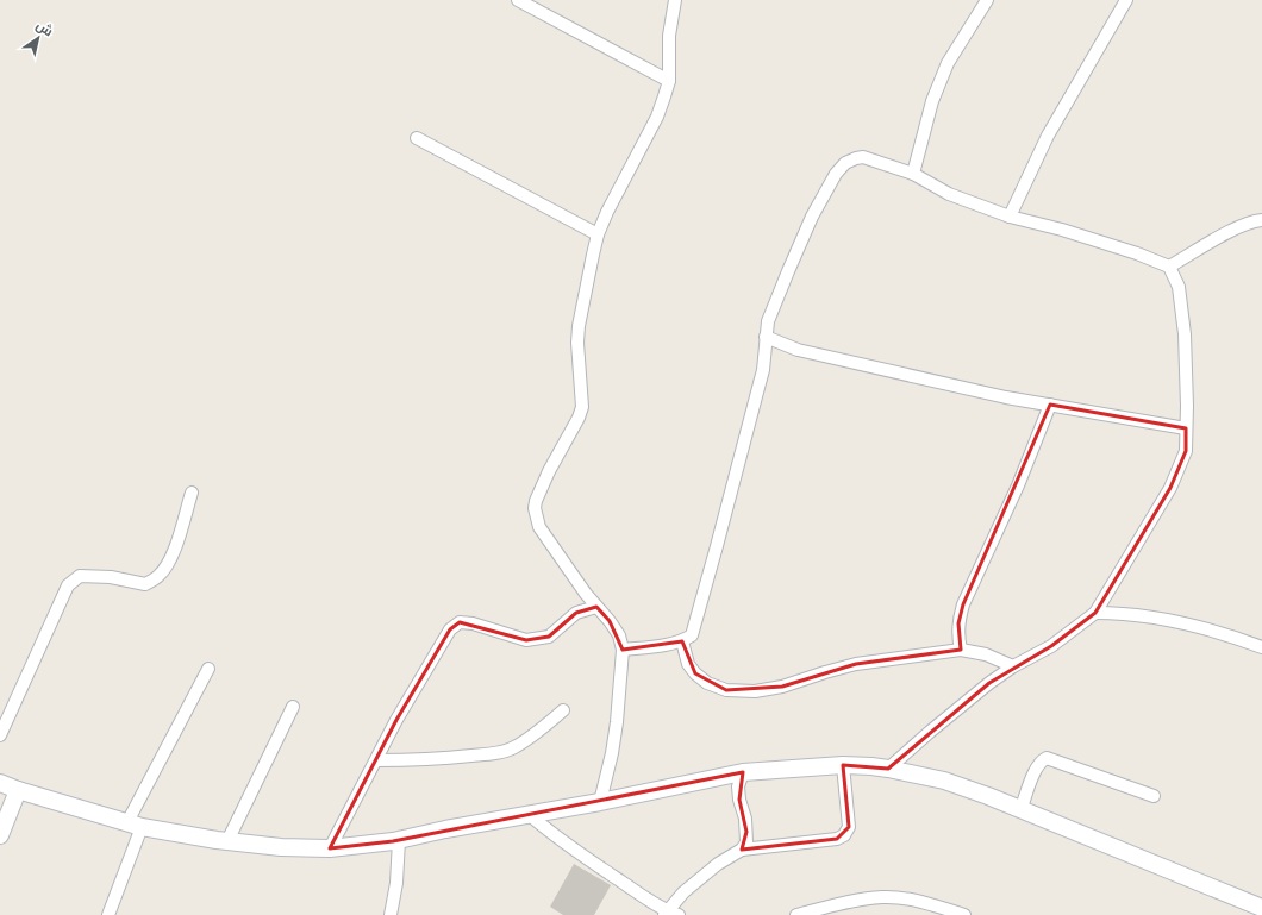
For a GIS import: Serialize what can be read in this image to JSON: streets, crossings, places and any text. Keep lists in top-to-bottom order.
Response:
{
  "north": "top right"
}
